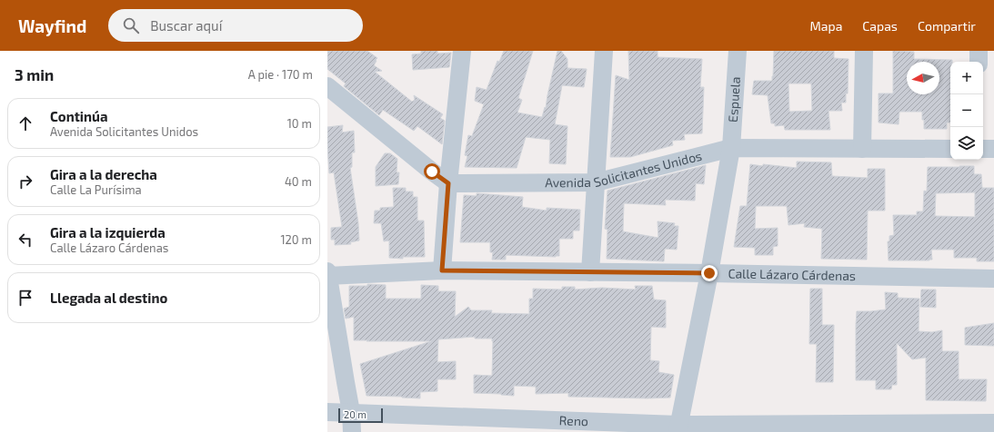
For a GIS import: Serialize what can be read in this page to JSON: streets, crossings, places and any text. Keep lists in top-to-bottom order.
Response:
{
  "streets": {
    "street": [
      "Espuela",
      "Avenida Solicitantes Unidos",
      "Calle Lázaro Cárdenas",
      "Reno"
    ]
  },
  "crossings": [
    ["Espuela", "Avenida Solicitantes Unidos"],
    ["Espuela", "Calle Lázaro Cárdenas"],
    ["Espuela", "Reno"]
  ],
  "scale_bar": "20 m",
  "north": "left",
  "page": {
    "header": "Wayfind",
    "search": "Buscar aquí",
    "nav": ["Mapa", "Capas", "Compartir"],
    "heading": ["3 min", "A pie · 170 m"],
    "map_buttons": ["+", "−"],
    "list": [
      ["Continúa", "Avenida Solicitantes Unidos", "10 m"],
      ["Gira a la derecha", "Calle La Purísima", "40 m"],
      ["Gira a la izquierda", "Calle Lázaro Cárdenas", "120 m"],
      "Llegada al destino"
    ],
    "scale": "20 m"
  }
}
